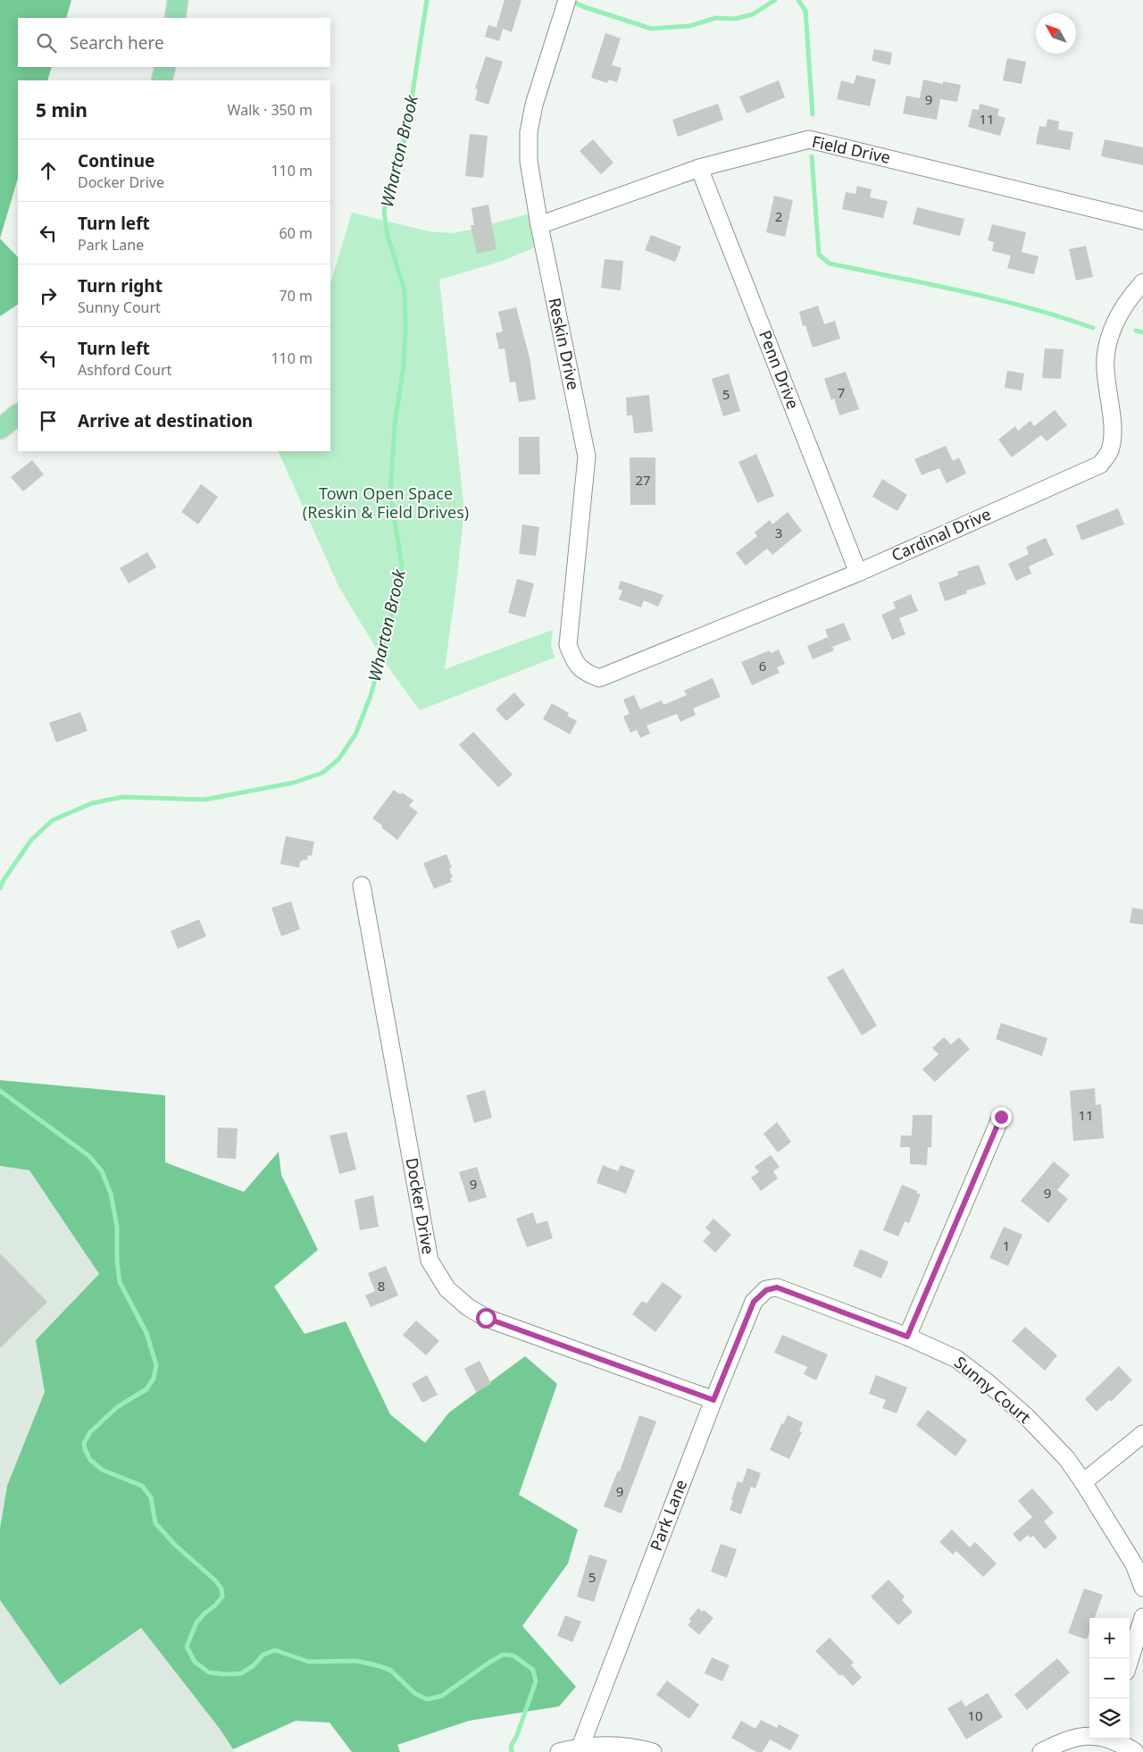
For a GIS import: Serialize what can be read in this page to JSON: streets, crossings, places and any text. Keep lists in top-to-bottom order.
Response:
{
  "streets": {
    "street": [
      "Field Drive",
      "Reskin Drive",
      "Penn Drive",
      "Cardinal Drive",
      "Docker Drive",
      "Sunny Court",
      "Park Lane"
    ]
  },
  "crossings": [
    ["Field Drive", "Reskin Drive"],
    ["Field Drive", "Penn Drive"],
    ["Reskin Drive", "Cardinal Drive"],
    ["Penn Drive", "Cardinal Drive"],
    ["Docker Drive", "Park Lane"],
    ["Sunny Court", "Park Lane"]
  ],
  "water": ["Wharton Brook"],
  "parks": ["Town Open Space (Reskin & Field Drives)"],
  "house_numbers": [
    "9",
    "11",
    "2",
    "7",
    "5",
    "27",
    "3",
    "6",
    "11",
    "9",
    "9",
    "1",
    "8",
    "9",
    "5",
    "10"
  ],
  "north": "top left",
  "page": {
    "search": "Search here",
    "heading": ["5 min", "Walk · 350 m"],
    "list": [
      ["Continue", "Docker Drive", "110 m"],
      ["Turn left", "Park Lane", "60 m"],
      ["Turn right", "Sunny Court", "70 m"],
      ["Turn left", "Ashford Court", "110 m"],
      "Arrive at destination"
    ],
    "map_buttons": ["+", "−"]
  }
}
